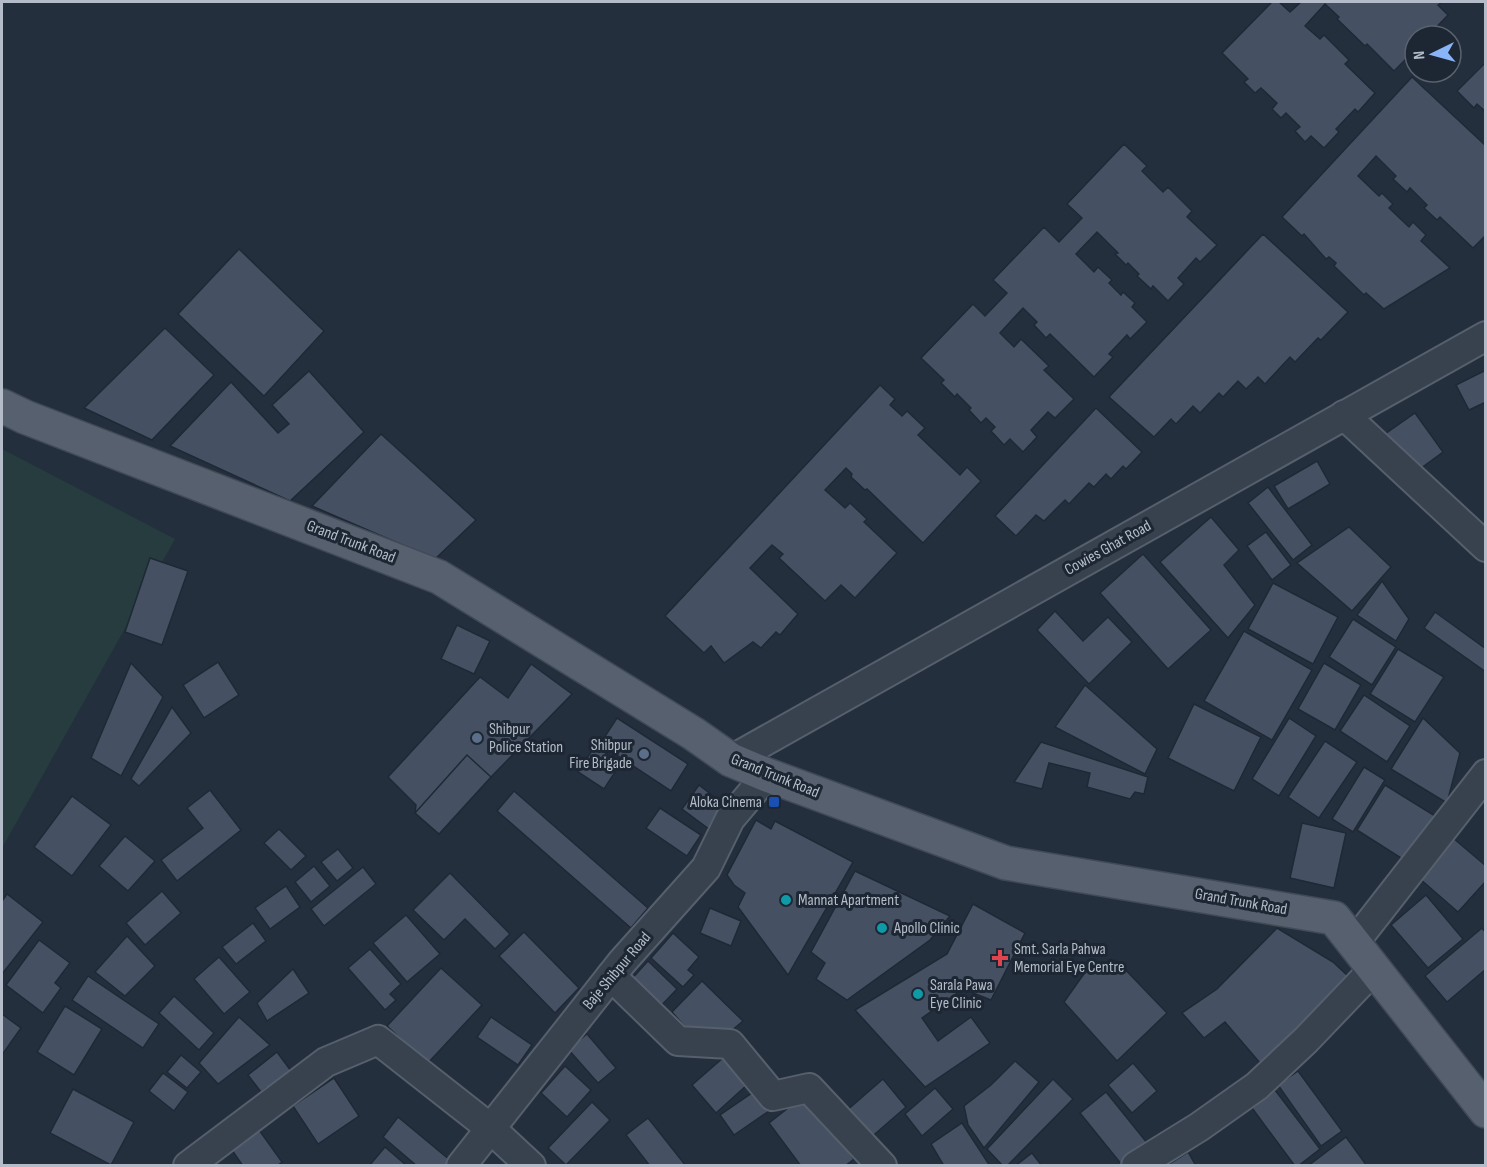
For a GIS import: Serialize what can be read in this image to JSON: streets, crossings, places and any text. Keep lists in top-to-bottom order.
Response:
{
  "streets": {
    "main road": ["Grand Trunk Road"],
    "street": ["Cowies Ghat Road", "Baje Shibpur Road"]
  },
  "crossings": [
    ["Grand Trunk Road", "Cowies Ghat Road"],
    ["Grand Trunk Road", "Baje Shibpur Road"]
  ],
  "places": {
    "other": [
      "Shibpur Police Station",
      "Shibpur Fire Brigade",
      "Mannat Apartment",
      "Apollo Clinic",
      "Sarala Pawa Eye Clinic"
    ],
    "transit": ["Aloka Cinema"],
    "health": ["Smt. Sarla Pahwa Memorial Eye Centre"]
  },
  "north": "left"
}
